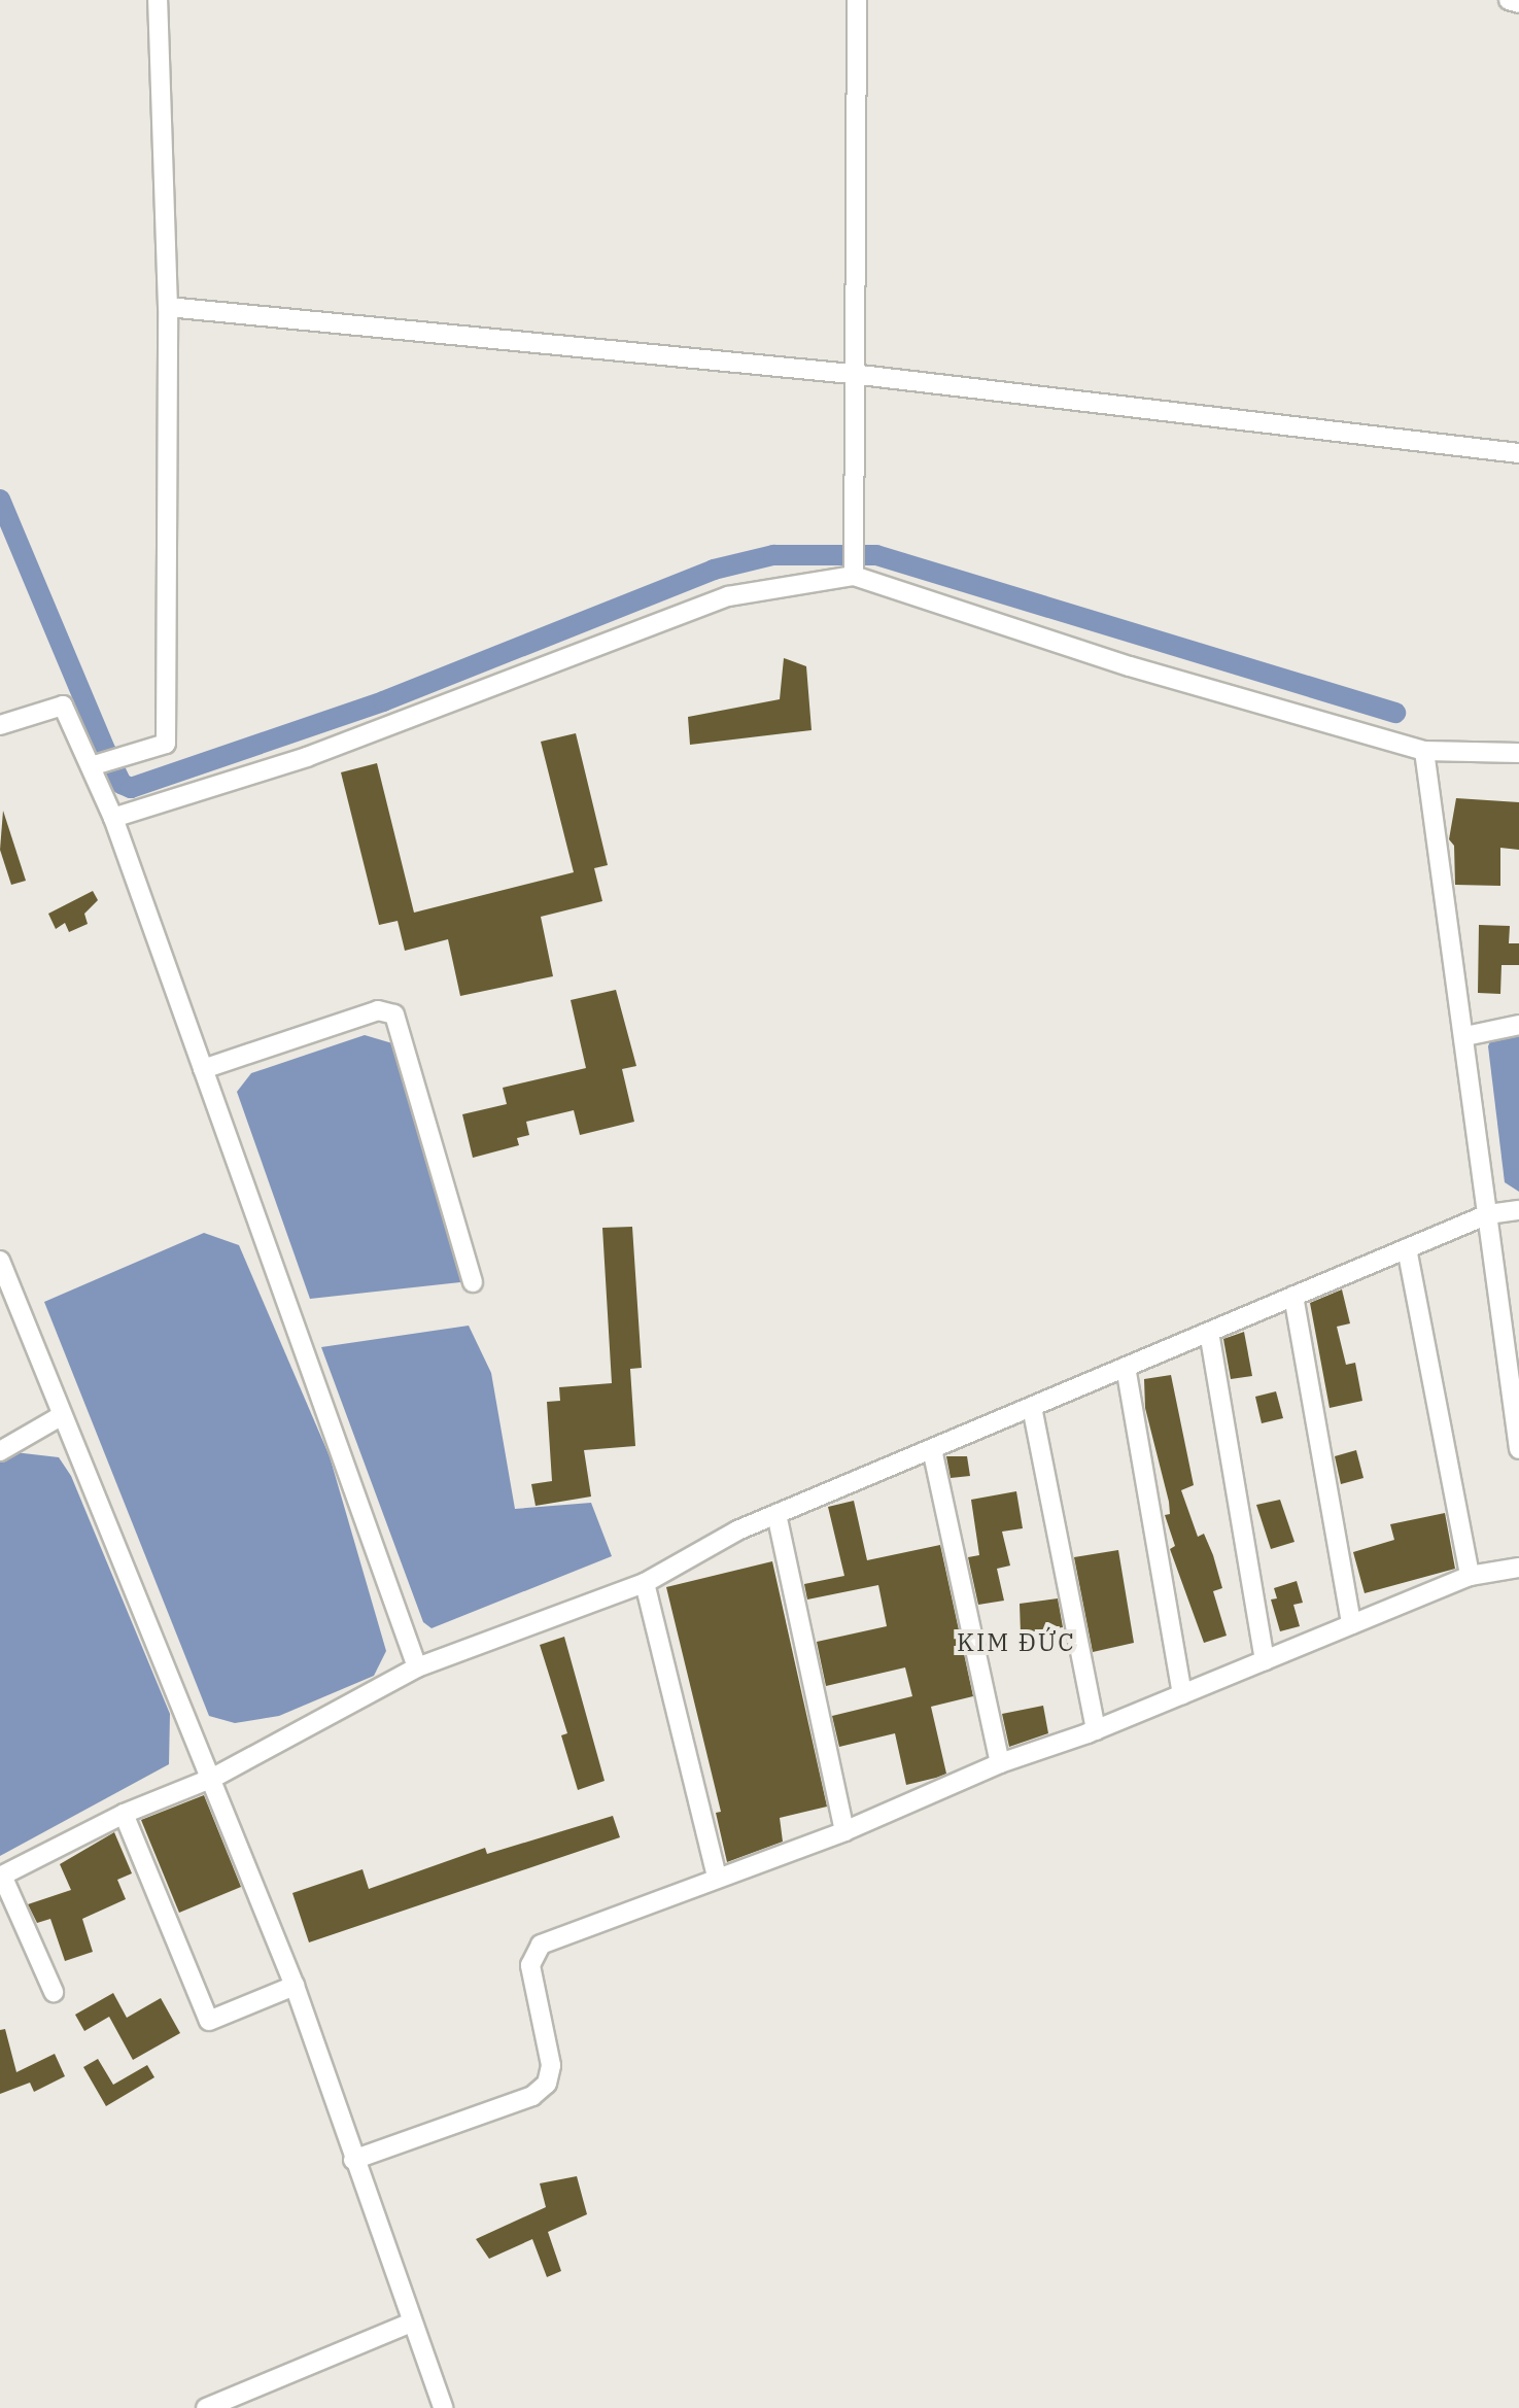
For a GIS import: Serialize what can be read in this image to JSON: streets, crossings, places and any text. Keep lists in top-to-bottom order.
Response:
{
  "districts": ["KIM ĐỨC"]
}
